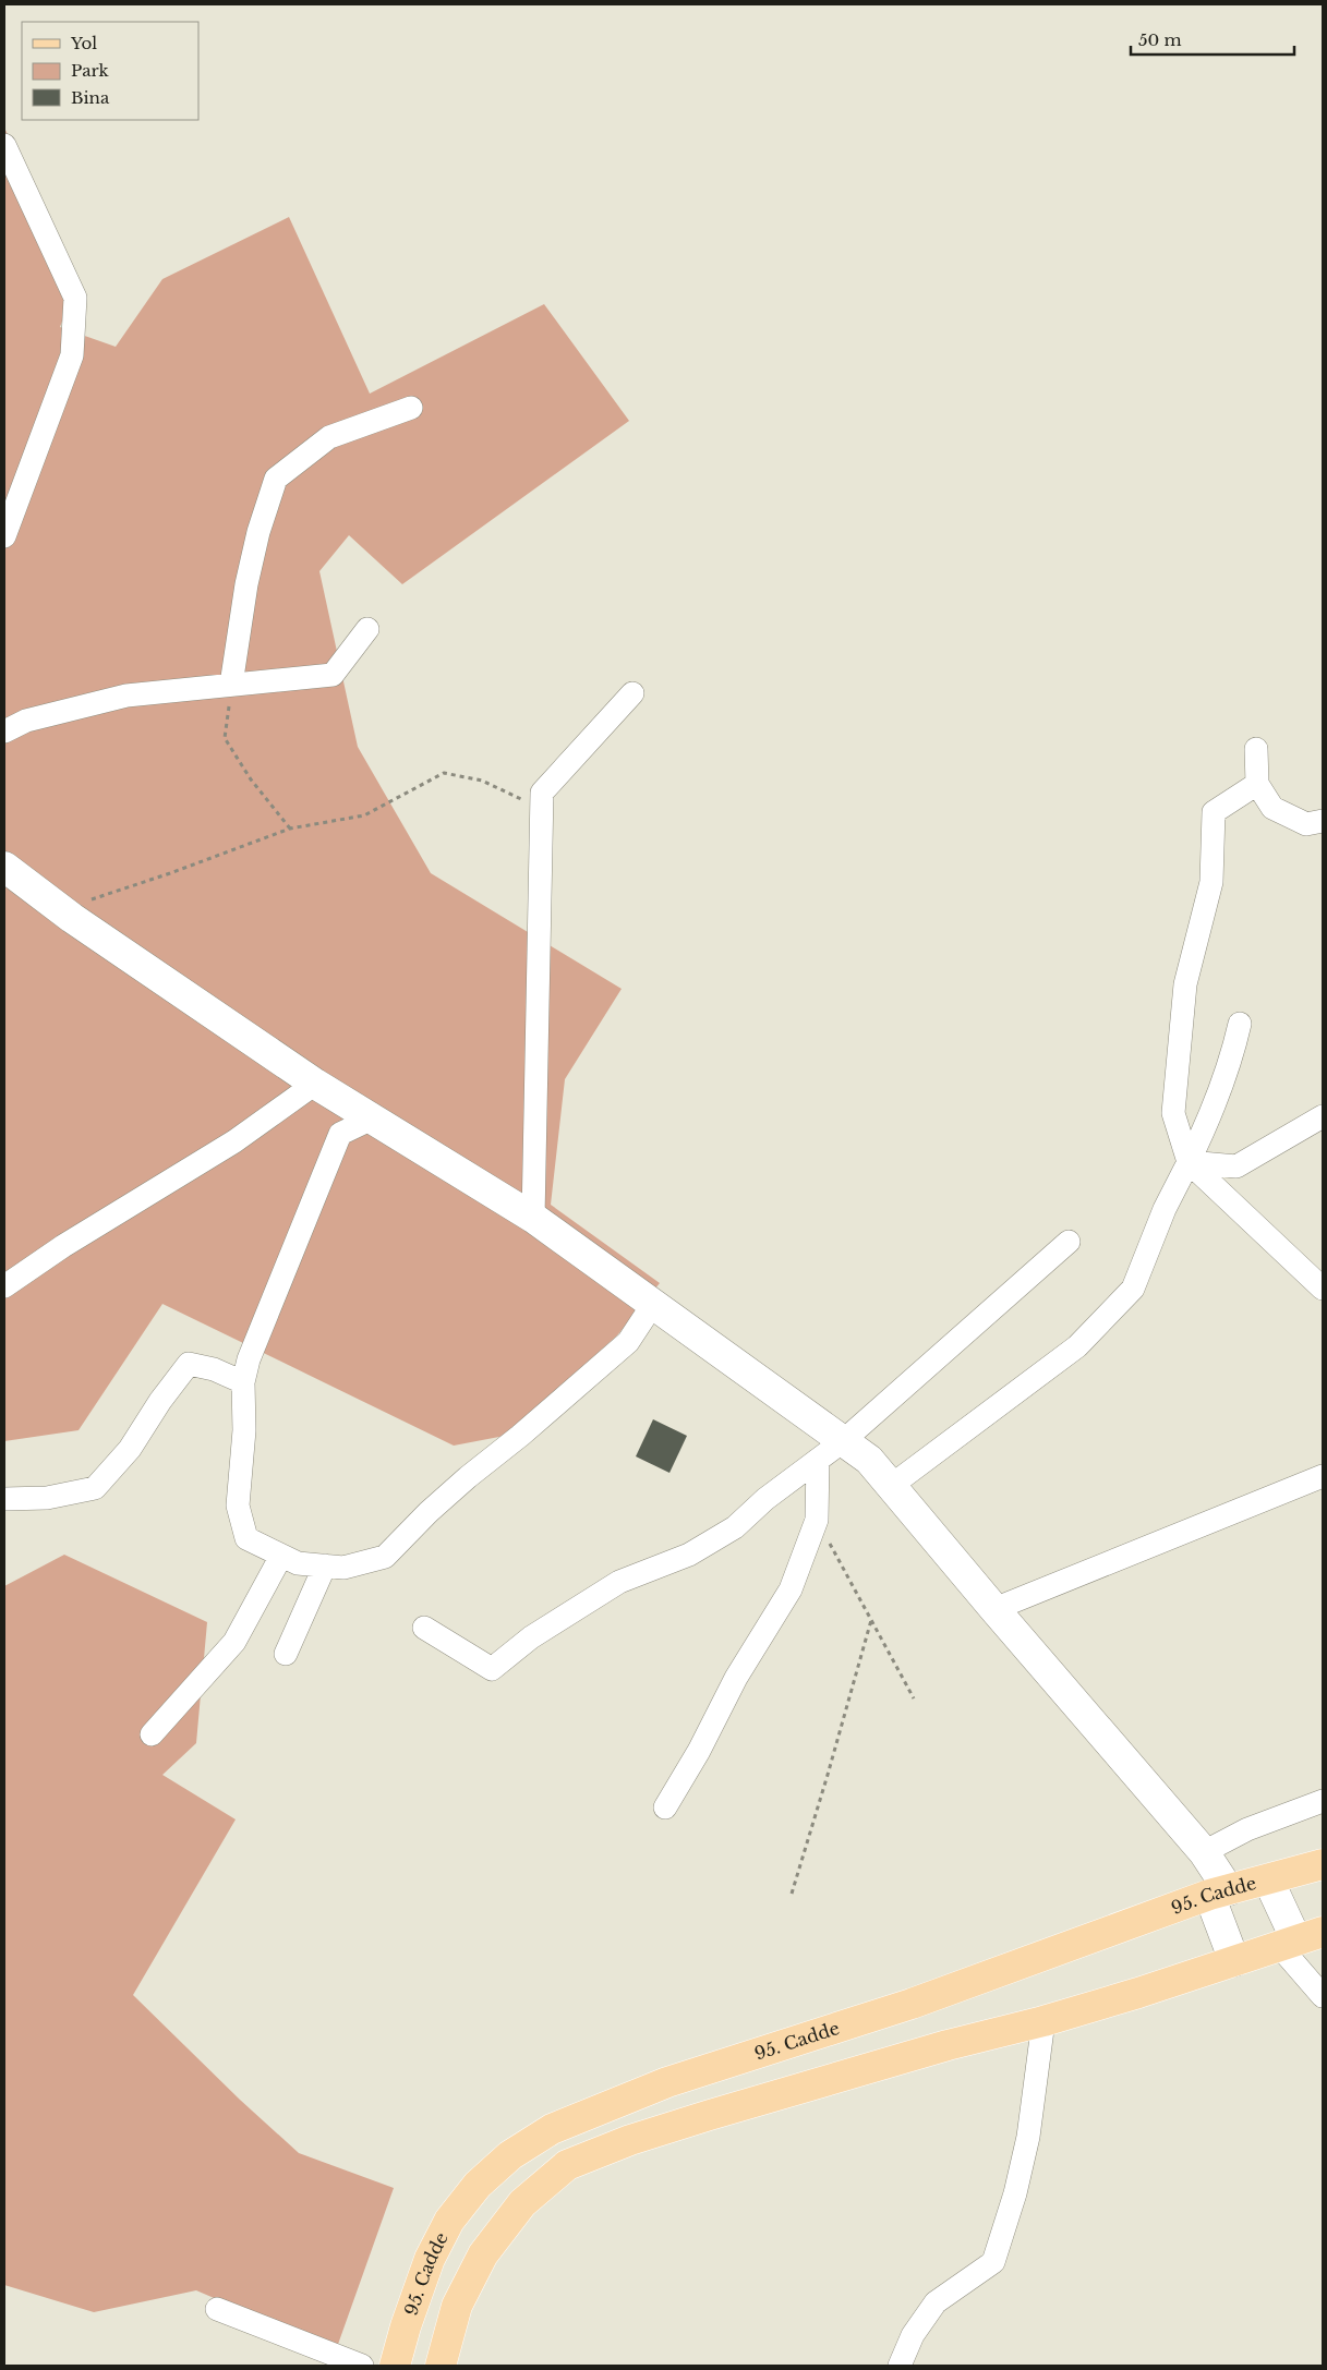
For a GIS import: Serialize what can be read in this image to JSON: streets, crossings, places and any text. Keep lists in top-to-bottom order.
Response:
{
  "streets": {
    "main road": ["95. Cadde"]
  },
  "legend": ["Yol", "Park", "Bina"],
  "scale_bar": "50 m"
}
